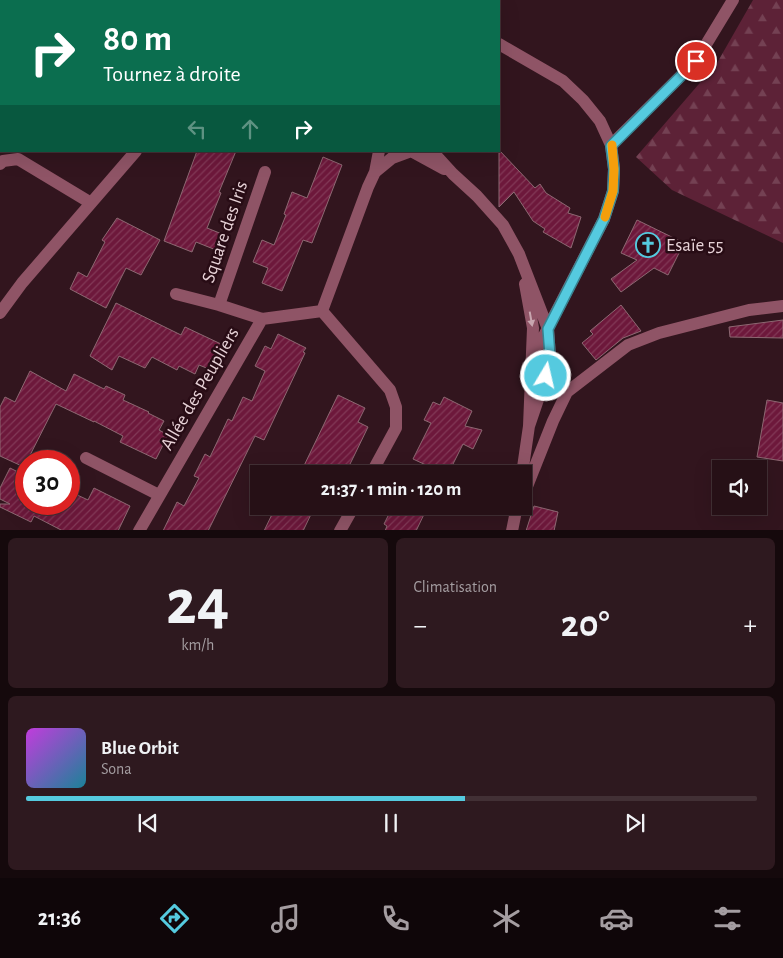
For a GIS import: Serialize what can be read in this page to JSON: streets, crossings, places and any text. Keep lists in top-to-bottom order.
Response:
{
  "streets": {
    "street": ["Square des Iris", "Allée des Peupliers"]
  },
  "places": {
    "church": ["Esaïe 55"]
  },
  "page": {
    "turn": ["80 m", "Tournez à droite"],
    "limit": "30",
    "trip": "21:37 · 1 min · 120 m",
    "tile": [
      ["24", "km/h"],
      "Climatisation"
    ],
    "heat": ["−", "20°", "+"],
    "song": ["Blue Orbit", "Sona"],
    "tabs": "21:36"
  }
}
